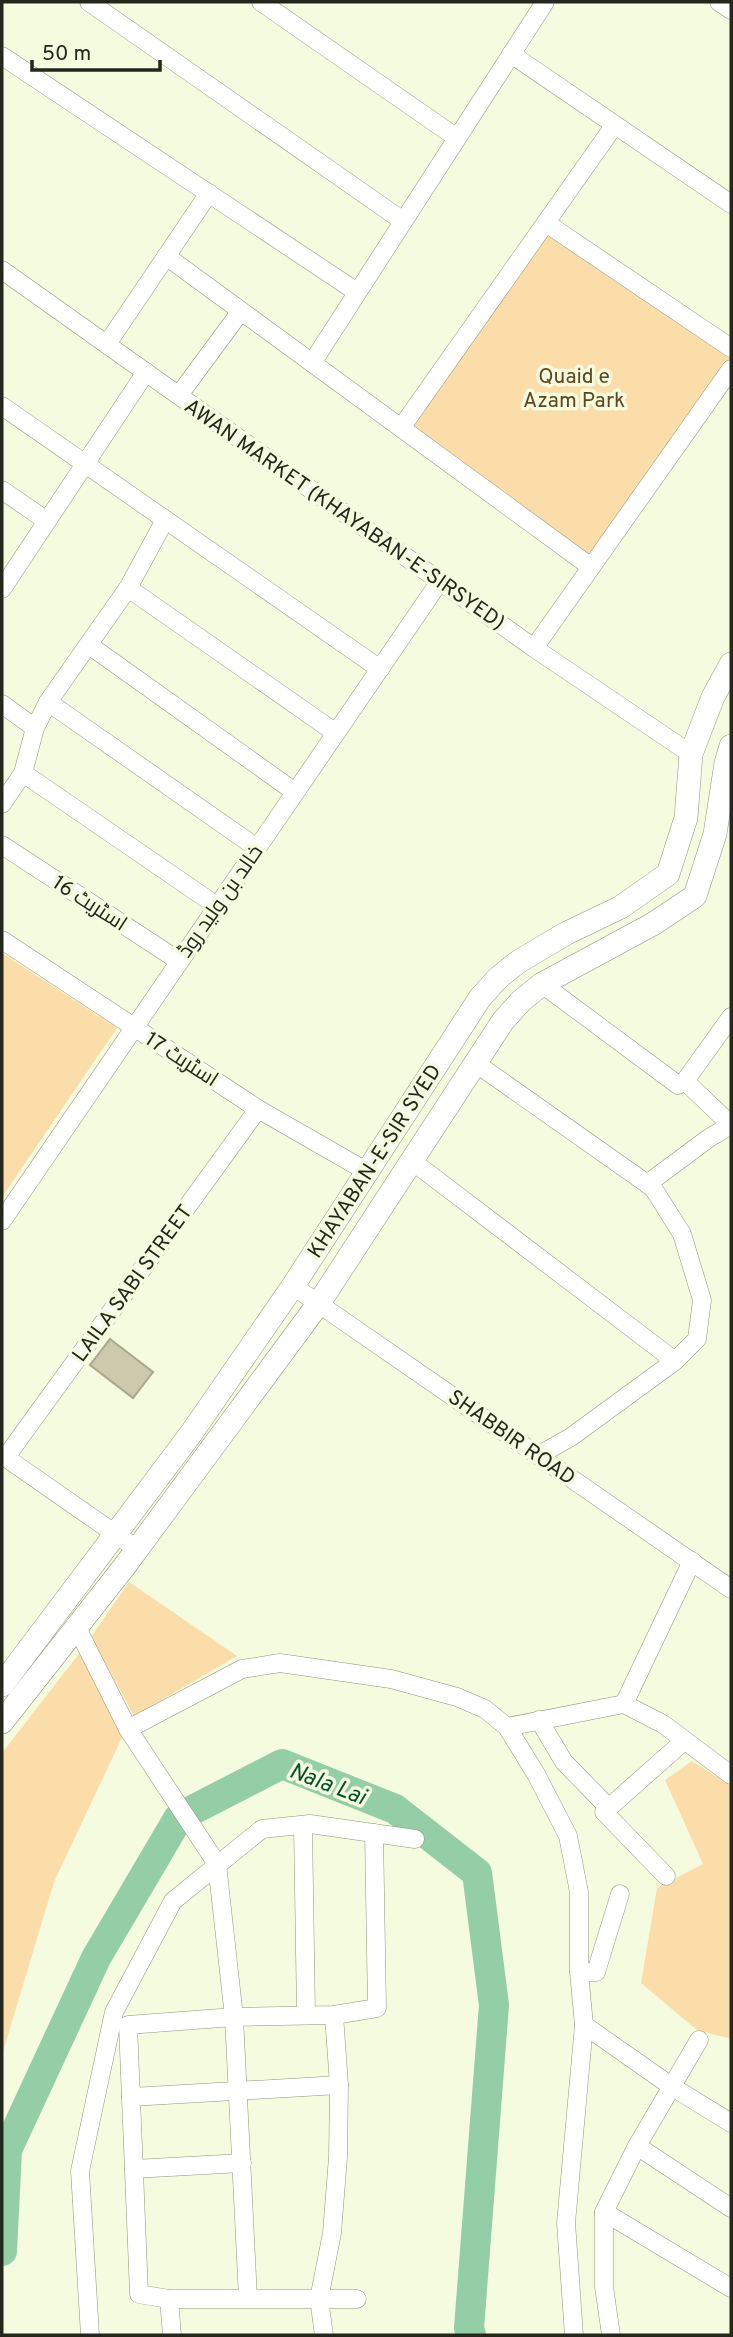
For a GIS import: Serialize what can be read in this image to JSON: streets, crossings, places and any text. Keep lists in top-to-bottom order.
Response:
{
  "streets": {
    "main road": ["KHAYABAN-E-SIR SYED"],
    "street": [
      "AWAN MARKET (KHAYABAN-E-SIRSYED)",
      "خالد بن ولید روڈ",
      "اسٹریٹ 16",
      "اسٹریٹ 17",
      "LAILA SABI STREET",
      "SHABBIR ROAD"
    ]
  },
  "crossings": [
    ["AWAN MARKET (KHAYABAN-E-SIRSYED)", "خالد بن ولید روڈ"],
    ["AWAN MARKET (KHAYABAN-E-SIRSYED)", "KHAYABAN-E-SIR SYED"],
    ["خالد بن ولید روڈ", "اسٹریٹ 16"],
    ["خالد بن ولید روڈ", "اسٹریٹ 17"],
    ["اسٹریٹ 17", "KHAYABAN-E-SIR SYED"],
    ["اسٹریٹ 17", "LAILA SABI STREET"],
    ["KHAYABAN-E-SIR SYED", "SHABBIR ROAD"]
  ],
  "water": ["Nala Lai"],
  "parks": ["Quaid e Azam Park"],
  "scale_bar": "50 m"
}
